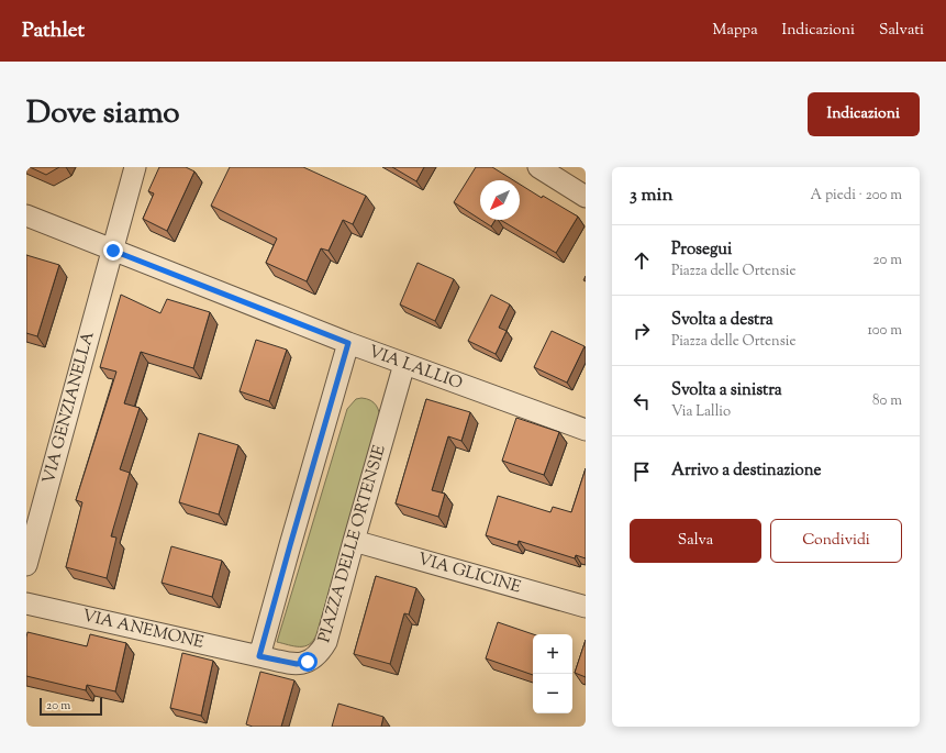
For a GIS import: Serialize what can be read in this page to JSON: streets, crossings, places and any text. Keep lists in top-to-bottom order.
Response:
{
  "streets": {
    "street": [
      "VIA LALLIO",
      "VIA GENZIANELLA",
      "PIAZZA DELLE ORTENSIE",
      "VIA GLICINE",
      "VIA ANEMONE"
    ]
  },
  "crossings": [
    ["VIA LALLIO", "VIA GENZIANELLA"],
    ["VIA LALLIO", "PIAZZA DELLE ORTENSIE"],
    ["PIAZZA DELLE ORTENSIE", "VIA GLICINE"],
    ["PIAZZA DELLE ORTENSIE", "VIA ANEMONE"]
  ],
  "scale_bar": "20 m",
  "north": "bottom left",
  "page": {
    "header": "Pathlet",
    "nav": ["Mappa", "Indicazioni", "Salvati"],
    "title": "Dove siamo",
    "buttons": [
      "Indicazioni",
      ["Salva", "Condividi"]
    ],
    "heading": ["3 min", "A piedi · 200 m"],
    "list": [
      ["Prosegui", "Piazza delle Ortensie", "20 m"],
      ["Svolta a destra", "Piazza delle Ortensie", "100 m"],
      ["Svolta a sinistra", "Via Lallio", "80 m"],
      "Arrivo a destinazione"
    ],
    "map_buttons": ["+", "−"],
    "scale": "20 m"
  }
}
